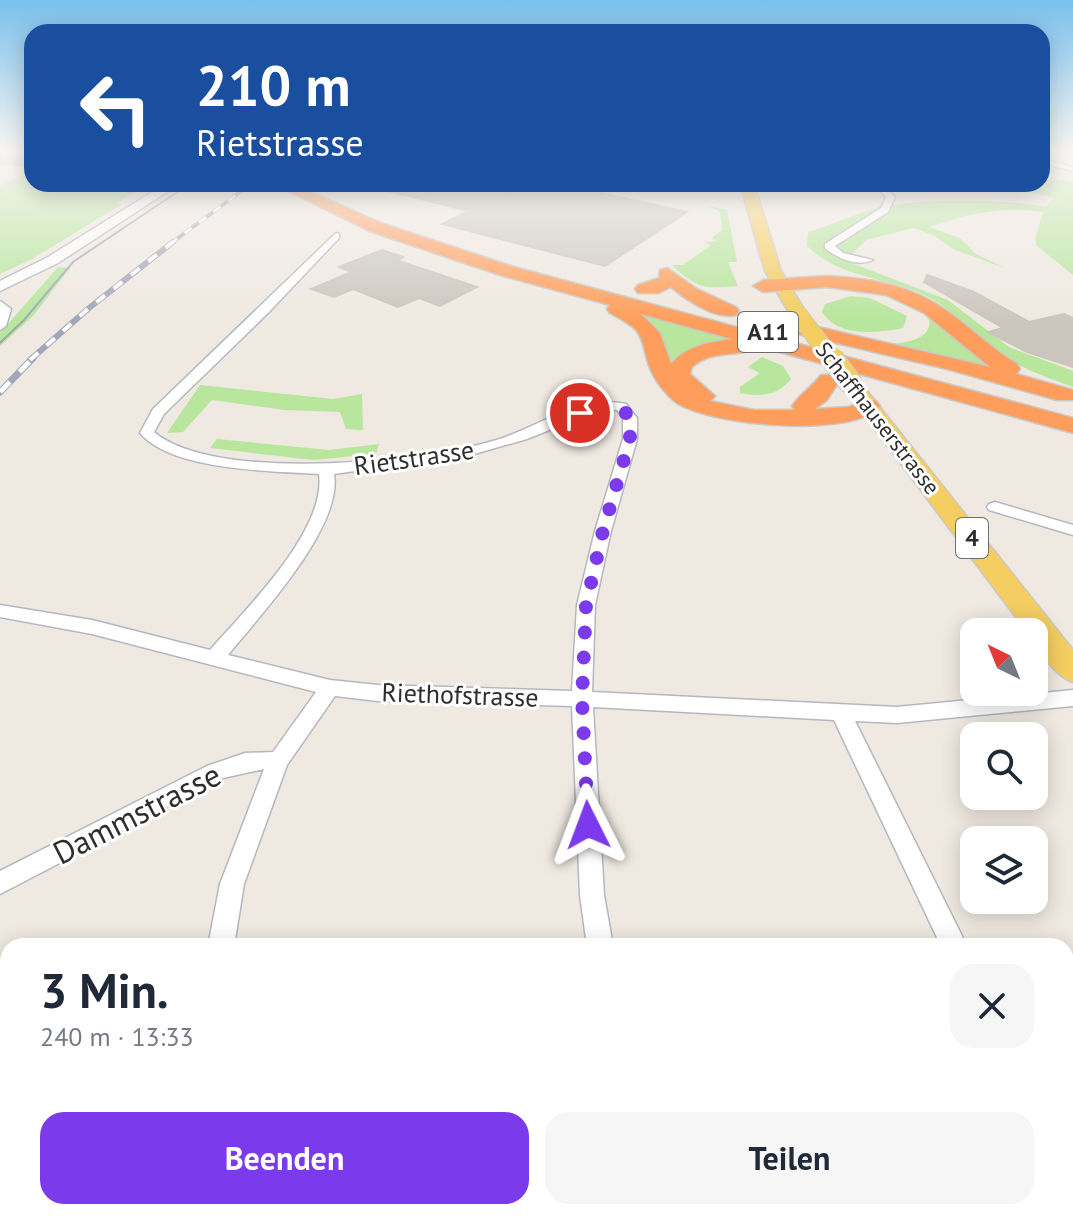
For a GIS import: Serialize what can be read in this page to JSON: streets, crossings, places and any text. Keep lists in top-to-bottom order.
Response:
{
  "streets": {
    "highway": ["A11"],
    "main road": ["Schaffhauserstrasse", "4"],
    "street": ["Rietstrasse", "Riethofstrasse", "Dammstrasse"]
  },
  "crossings": [
    ["Rietstrasse", "Riethofstrasse"]
  ],
  "north": "top left",
  "page": {
    "turn": ["210 m", "Rietstrasse"],
    "heading": ["3 Min.", "240 m · 13:33"],
    "buttons": ["Beenden", "Teilen"]
  }
}
